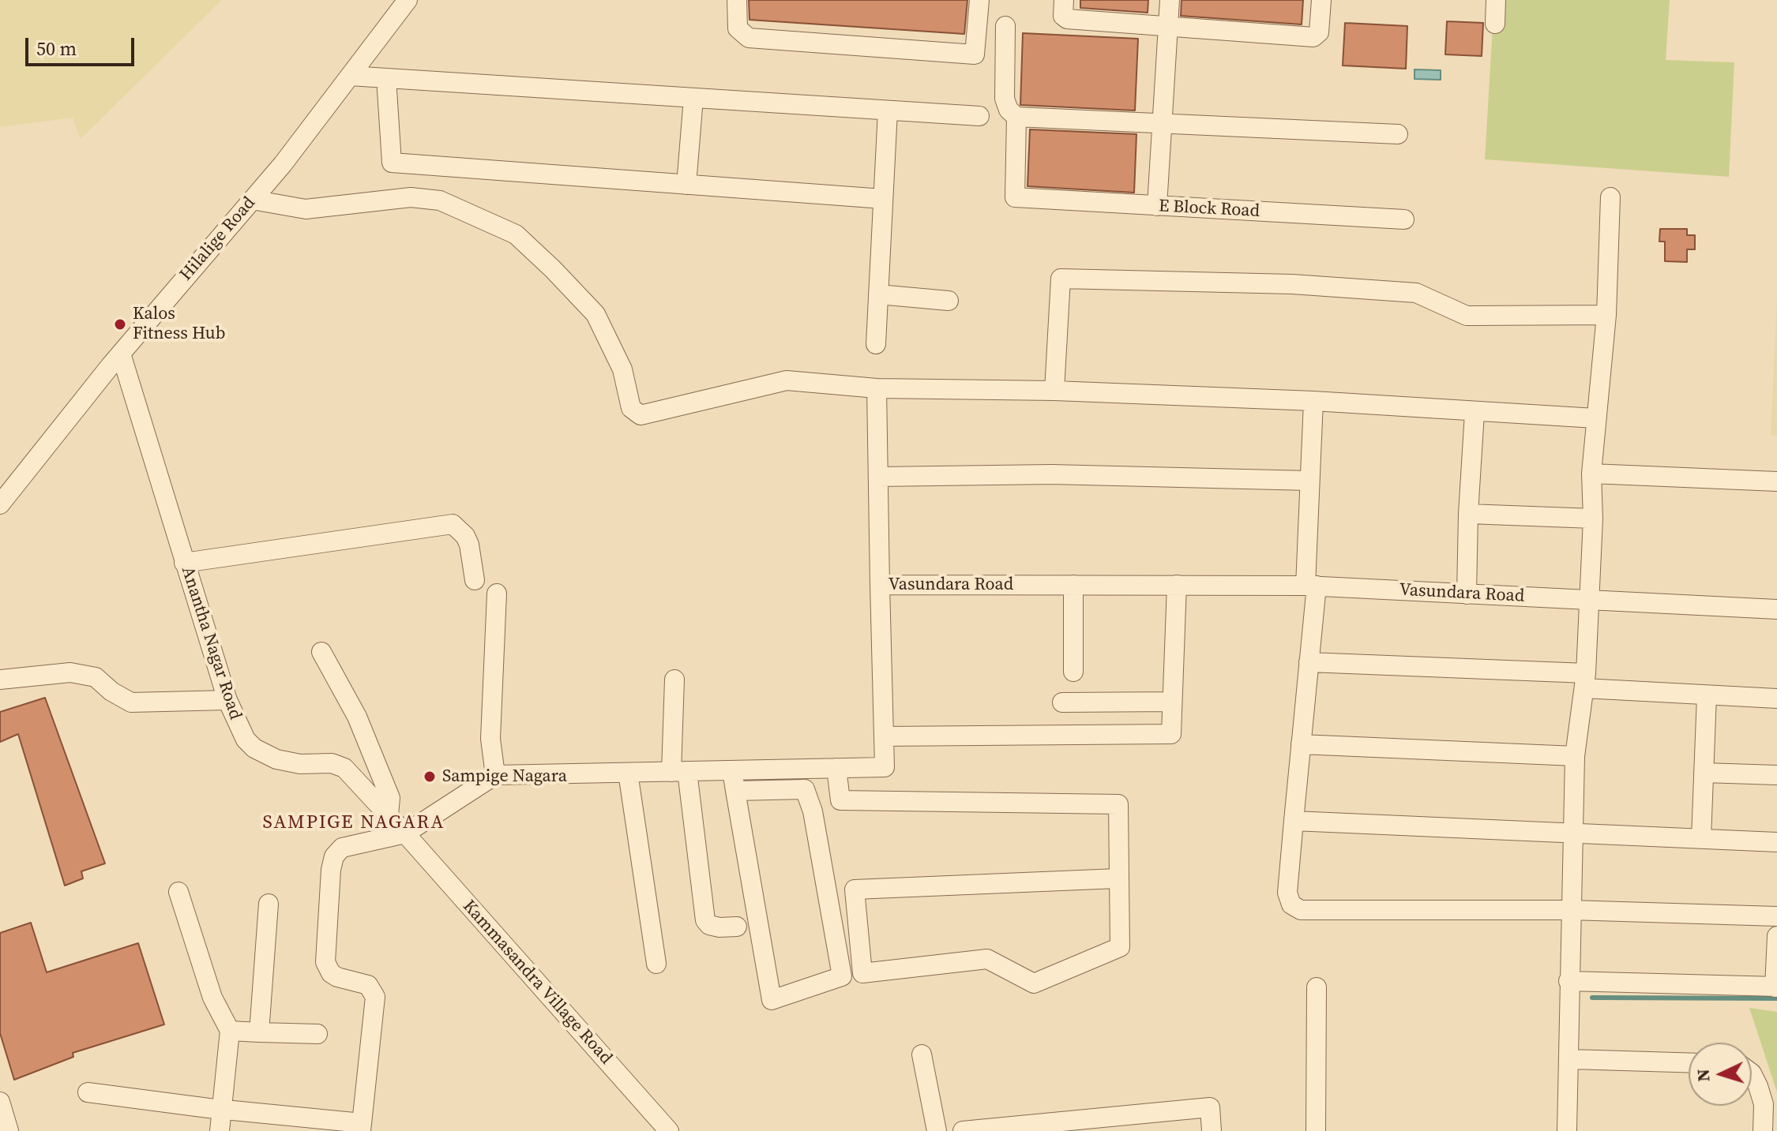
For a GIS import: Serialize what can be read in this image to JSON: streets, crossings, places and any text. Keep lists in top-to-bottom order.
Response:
{
  "streets": {
    "street": [
      "E Block Road",
      "Hilalige Road",
      "Vasundara Road",
      "Anantha Nagar Road",
      "Kammasandra Village Road"
    ]
  },
  "crossings": [
    ["Hilalige Road", "Anantha Nagar Road"],
    ["Anantha Nagar Road", "Kammasandra Village Road"]
  ],
  "districts": ["SAMPIGE NAGARA"],
  "places": ["Kalos Fitness Hub", "Sampige Nagara"],
  "scale_bar": "50 m",
  "north": "left"
}
